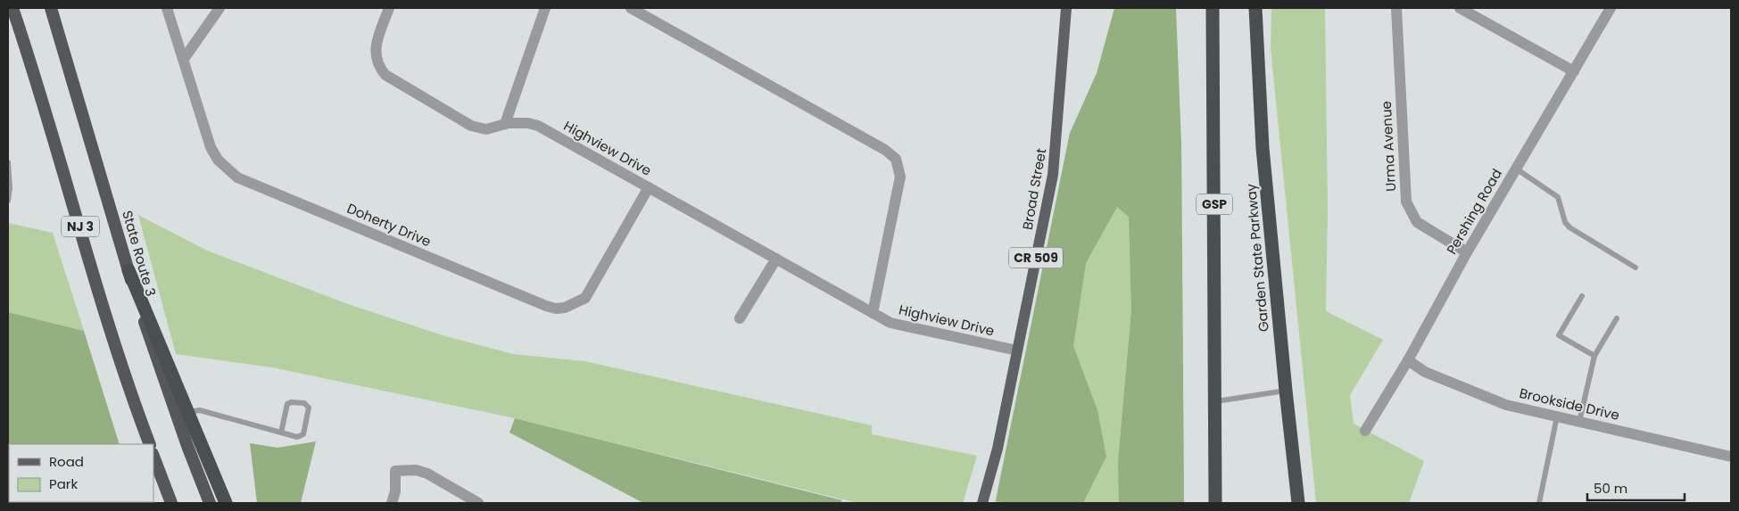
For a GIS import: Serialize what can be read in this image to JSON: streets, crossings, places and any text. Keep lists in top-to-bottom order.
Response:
{
  "streets": {
    "highway": [
      "GSP",
      "NJ 3",
      "State Route 3",
      "Garden State Parkway"
    ],
    "main road": ["Broad Street", "CR 509"],
    "street": [
      "Urma Avenue",
      "Highview Drive",
      "Pershing Road",
      "Doherty Drive",
      "Brookside Drive"
    ]
  },
  "crossings": [
    ["Urma Avenue", "Pershing Road"],
    ["Highview Drive", "Broad Street"],
    ["Highview Drive", "Doherty Drive"],
    ["Pershing Road", "Brookside Drive"]
  ],
  "legend": ["Road", "Park"],
  "scale_bar": "50 m"
}
